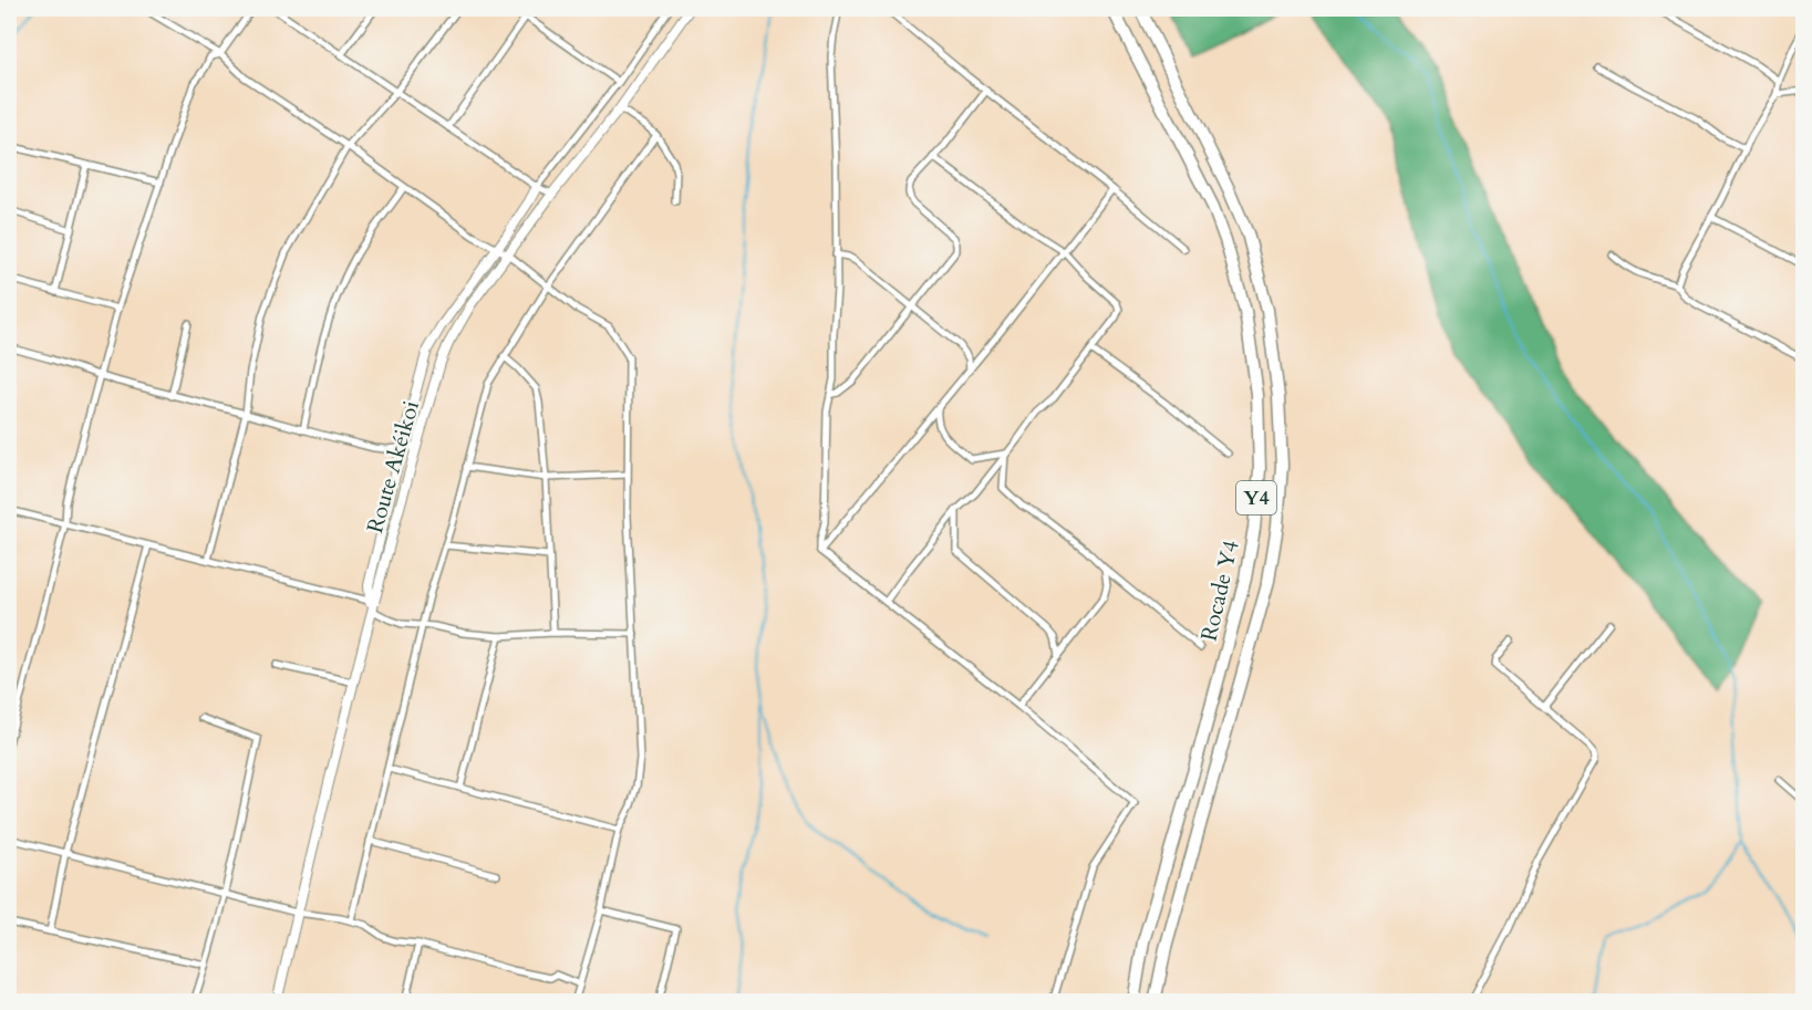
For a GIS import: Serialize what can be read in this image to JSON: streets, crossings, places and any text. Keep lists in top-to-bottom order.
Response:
{
  "streets": {
    "highway": ["Y4", "Rocade Y4"],
    "street": ["Route Akéikoi"]
  }
}
